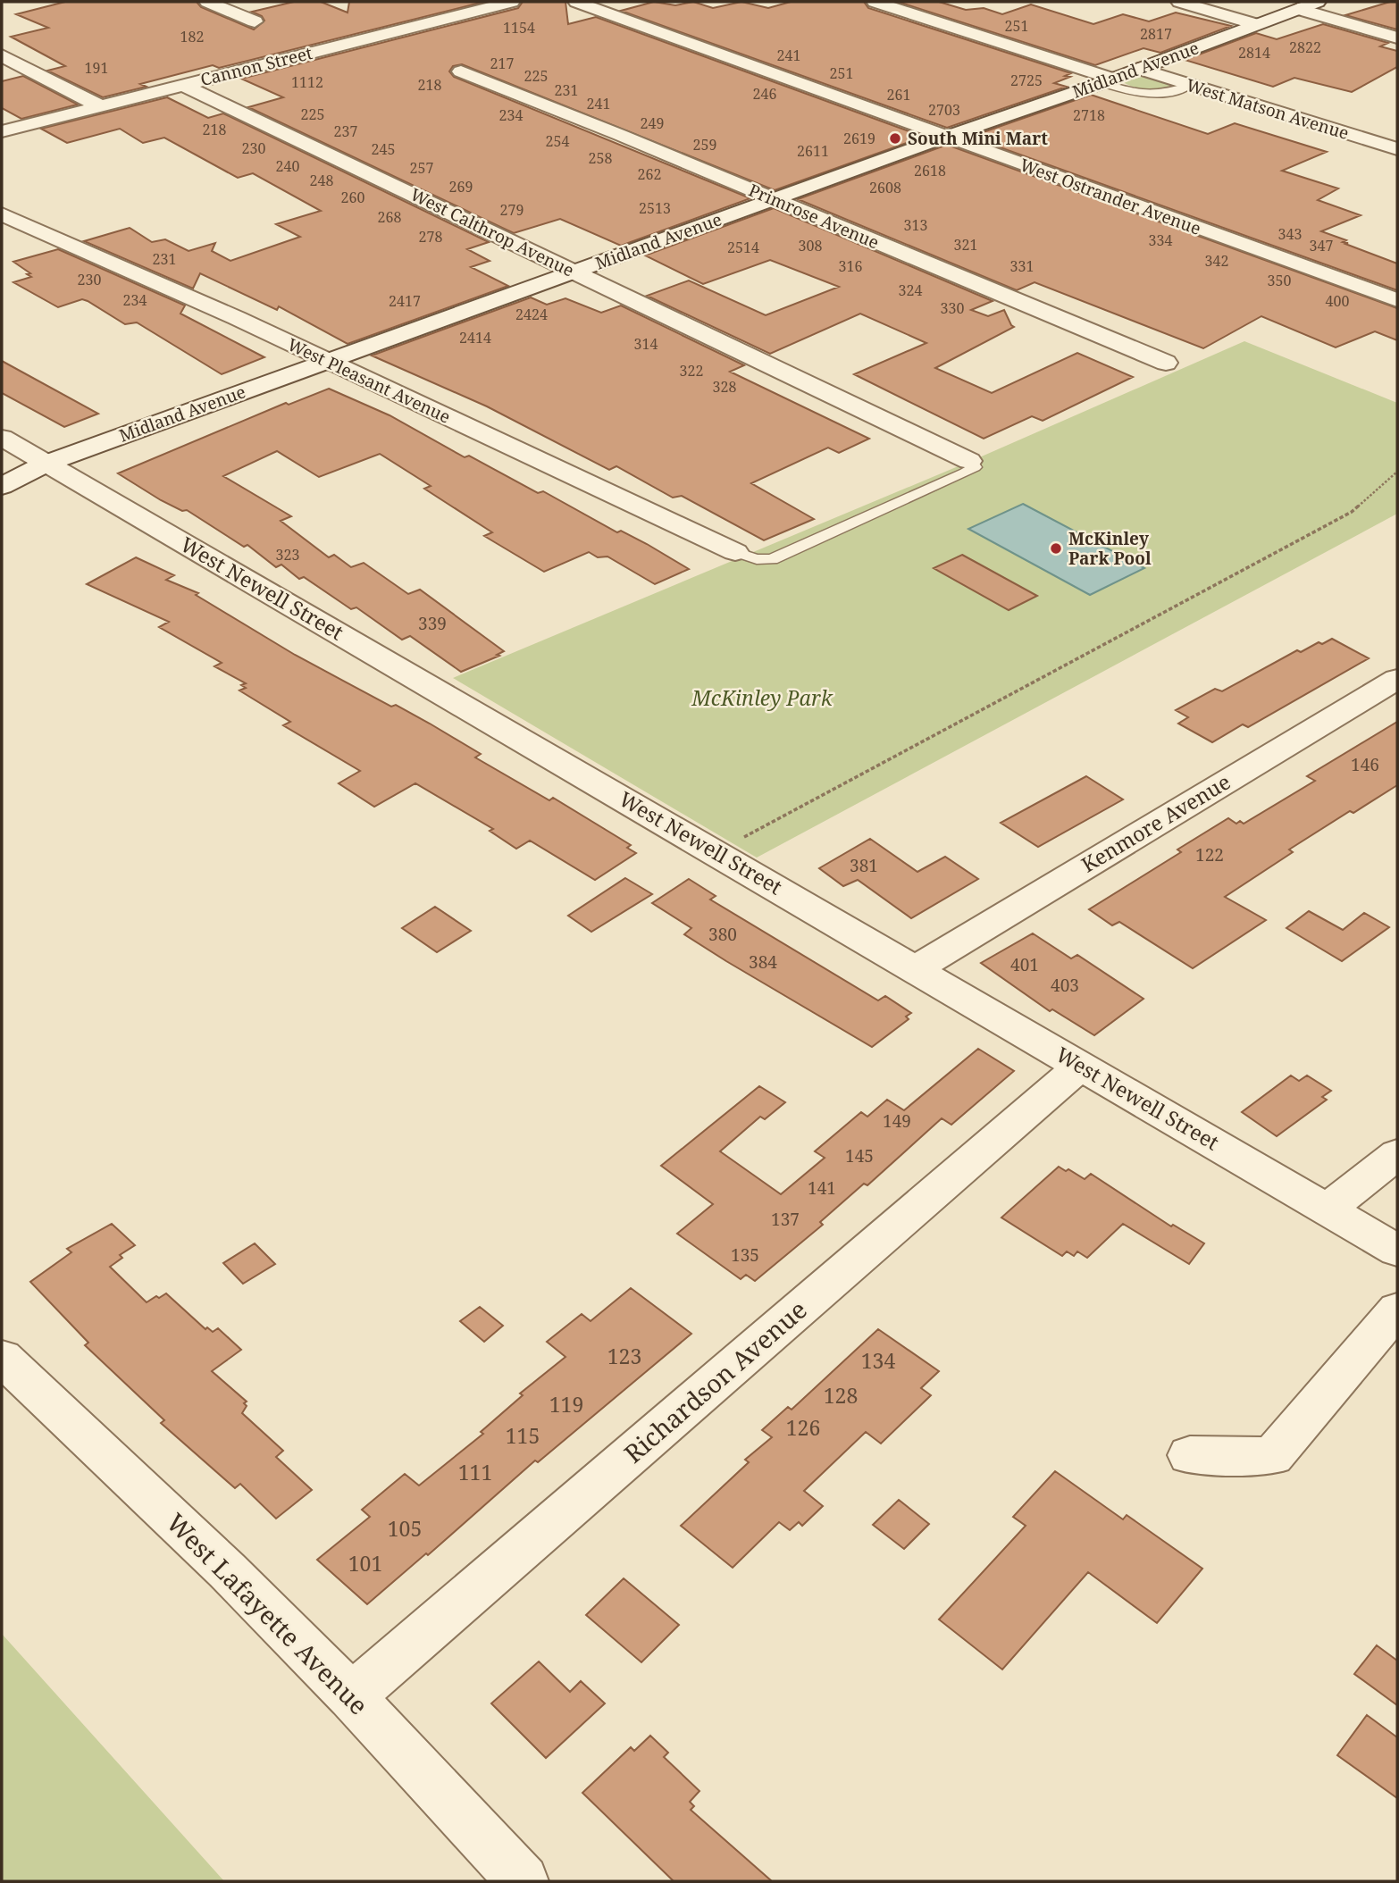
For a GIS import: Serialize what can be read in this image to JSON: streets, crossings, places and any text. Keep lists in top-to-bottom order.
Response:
{
  "streets": {
    "street": [
      "Cannon Street",
      "Midland Avenue",
      "West Matson Avenue",
      "West Ostrander Avenue",
      "Primrose Avenue",
      "West Calthrop Avenue",
      "West Pleasant Avenue",
      "West Newell Street",
      "Kenmore Avenue",
      "Richardson Avenue",
      "West Lafayette Avenue"
    ]
  },
  "crossings": [
    ["Cannon Street", "West Calthrop Avenue"],
    ["Midland Avenue", "West Matson Avenue"],
    ["Midland Avenue", "West Ostrander Avenue"],
    ["Midland Avenue", "Primrose Avenue"],
    ["Midland Avenue", "West Calthrop Avenue"],
    ["Midland Avenue", "West Pleasant Avenue"],
    ["Midland Avenue", "West Newell Street"],
    ["West Newell Street", "Kenmore Avenue"],
    ["West Newell Street", "Richardson Avenue"],
    ["Richardson Avenue", "West Lafayette Avenue"]
  ],
  "parks": ["McKinley Park"],
  "places": ["South Mini Mart", "McKinley Park Pool"],
  "house_numbers": [
    "251",
    "1154",
    "2817",
    "182",
    "2822",
    "2814",
    "241",
    "217",
    "191",
    "251",
    "225",
    "2725",
    "1112",
    "218",
    "231",
    "246",
    "261",
    "241",
    "2703",
    "225",
    "234",
    "2718",
    "249",
    "218",
    "237",
    "2619",
    "254",
    "259",
    "230",
    "245",
    "2611",
    "258",
    "240",
    "257",
    "2618",
    "262",
    "248",
    "269",
    "2608",
    "260",
    "2513",
    "279",
    "268",
    "313",
    "343",
    "278",
    "334",
    "321",
    "308",
    "347",
    "2514",
    "231",
    "342",
    "316",
    "331",
    "230",
    "350",
    "324",
    "234",
    "2417",
    "400",
    "330",
    "2424",
    "2414",
    "314",
    "322",
    "328",
    "323",
    "339",
    "146",
    "122",
    "381",
    "380",
    "384",
    "401",
    "403",
    "149",
    "145",
    "141",
    "137",
    "135",
    "123",
    "134",
    "128",
    "119",
    "126",
    "115",
    "111",
    "105",
    "101"
  ]
}
